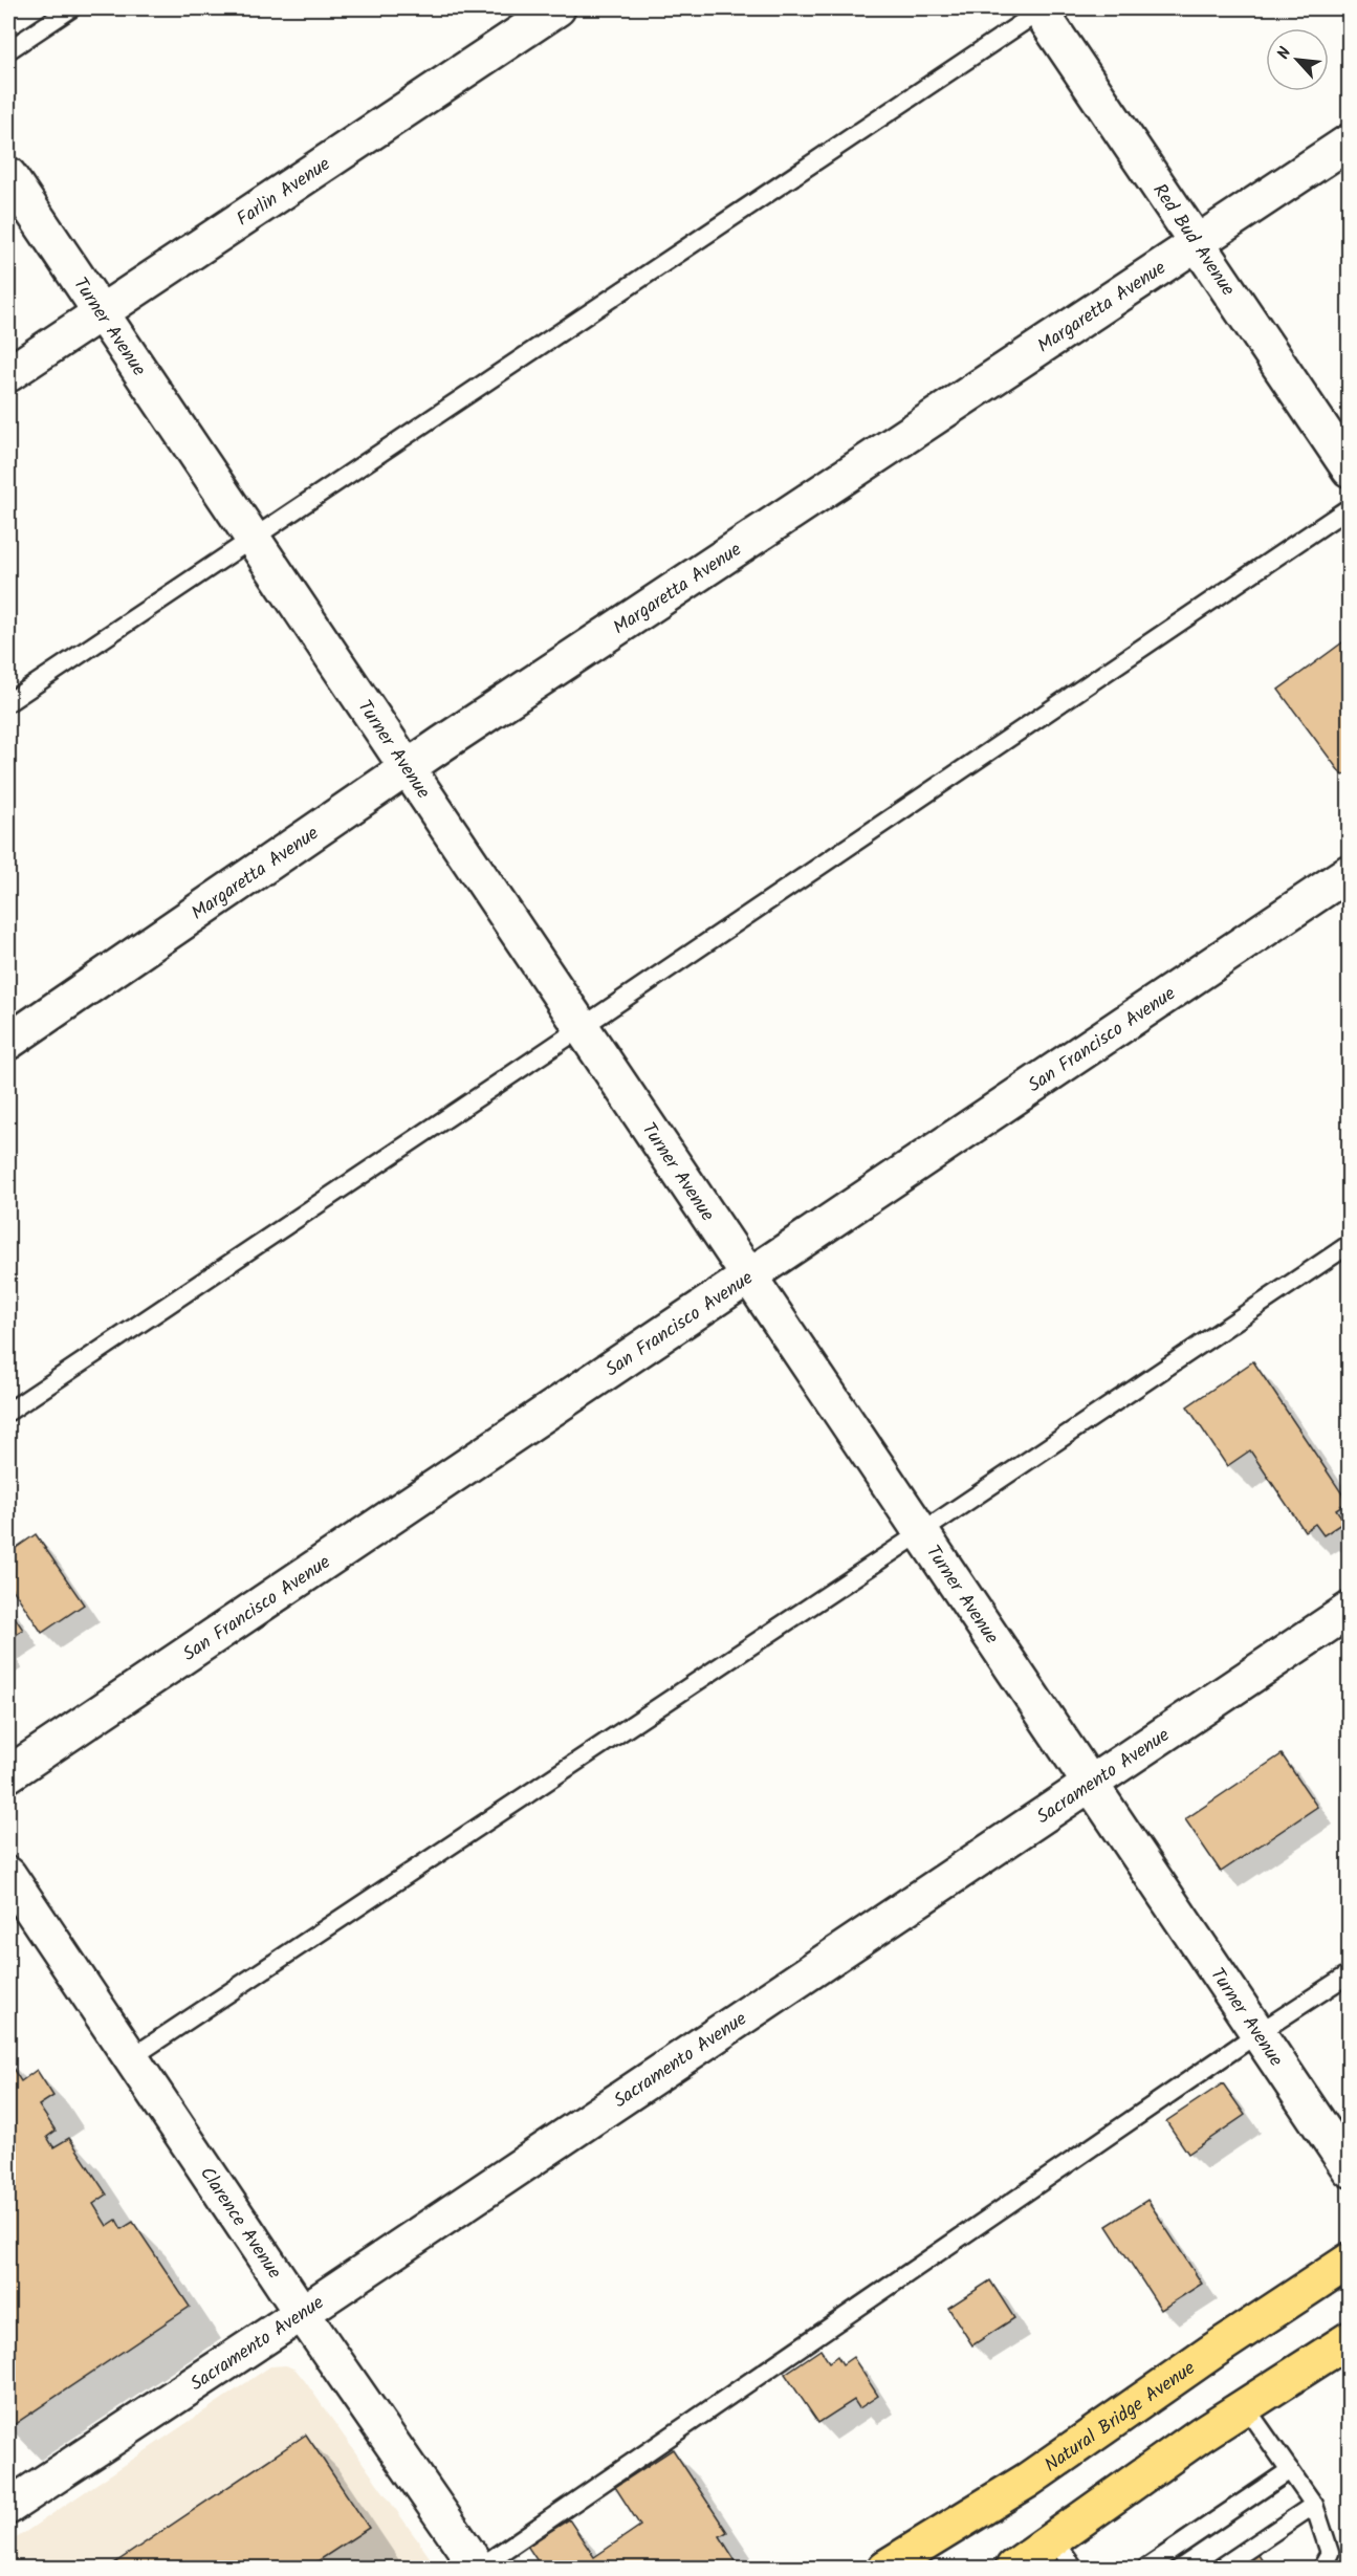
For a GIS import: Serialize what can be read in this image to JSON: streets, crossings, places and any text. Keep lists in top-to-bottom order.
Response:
{
  "streets": {
    "main road": ["Natural Bridge Avenue"],
    "street": [
      "Farlin Avenue",
      "Red Bud Avenue",
      "Margaretta Avenue",
      "Turner Avenue",
      "San Francisco Avenue",
      "Sacramento Avenue",
      "Clarence Avenue"
    ]
  },
  "crossings": [
    ["Farlin Avenue", "Turner Avenue"],
    ["Red Bud Avenue", "Margaretta Avenue"],
    ["Margaretta Avenue", "Turner Avenue"],
    ["Turner Avenue", "San Francisco Avenue"],
    ["Turner Avenue", "Sacramento Avenue"],
    ["Sacramento Avenue", "Clarence Avenue"]
  ],
  "north": "top left"
}
